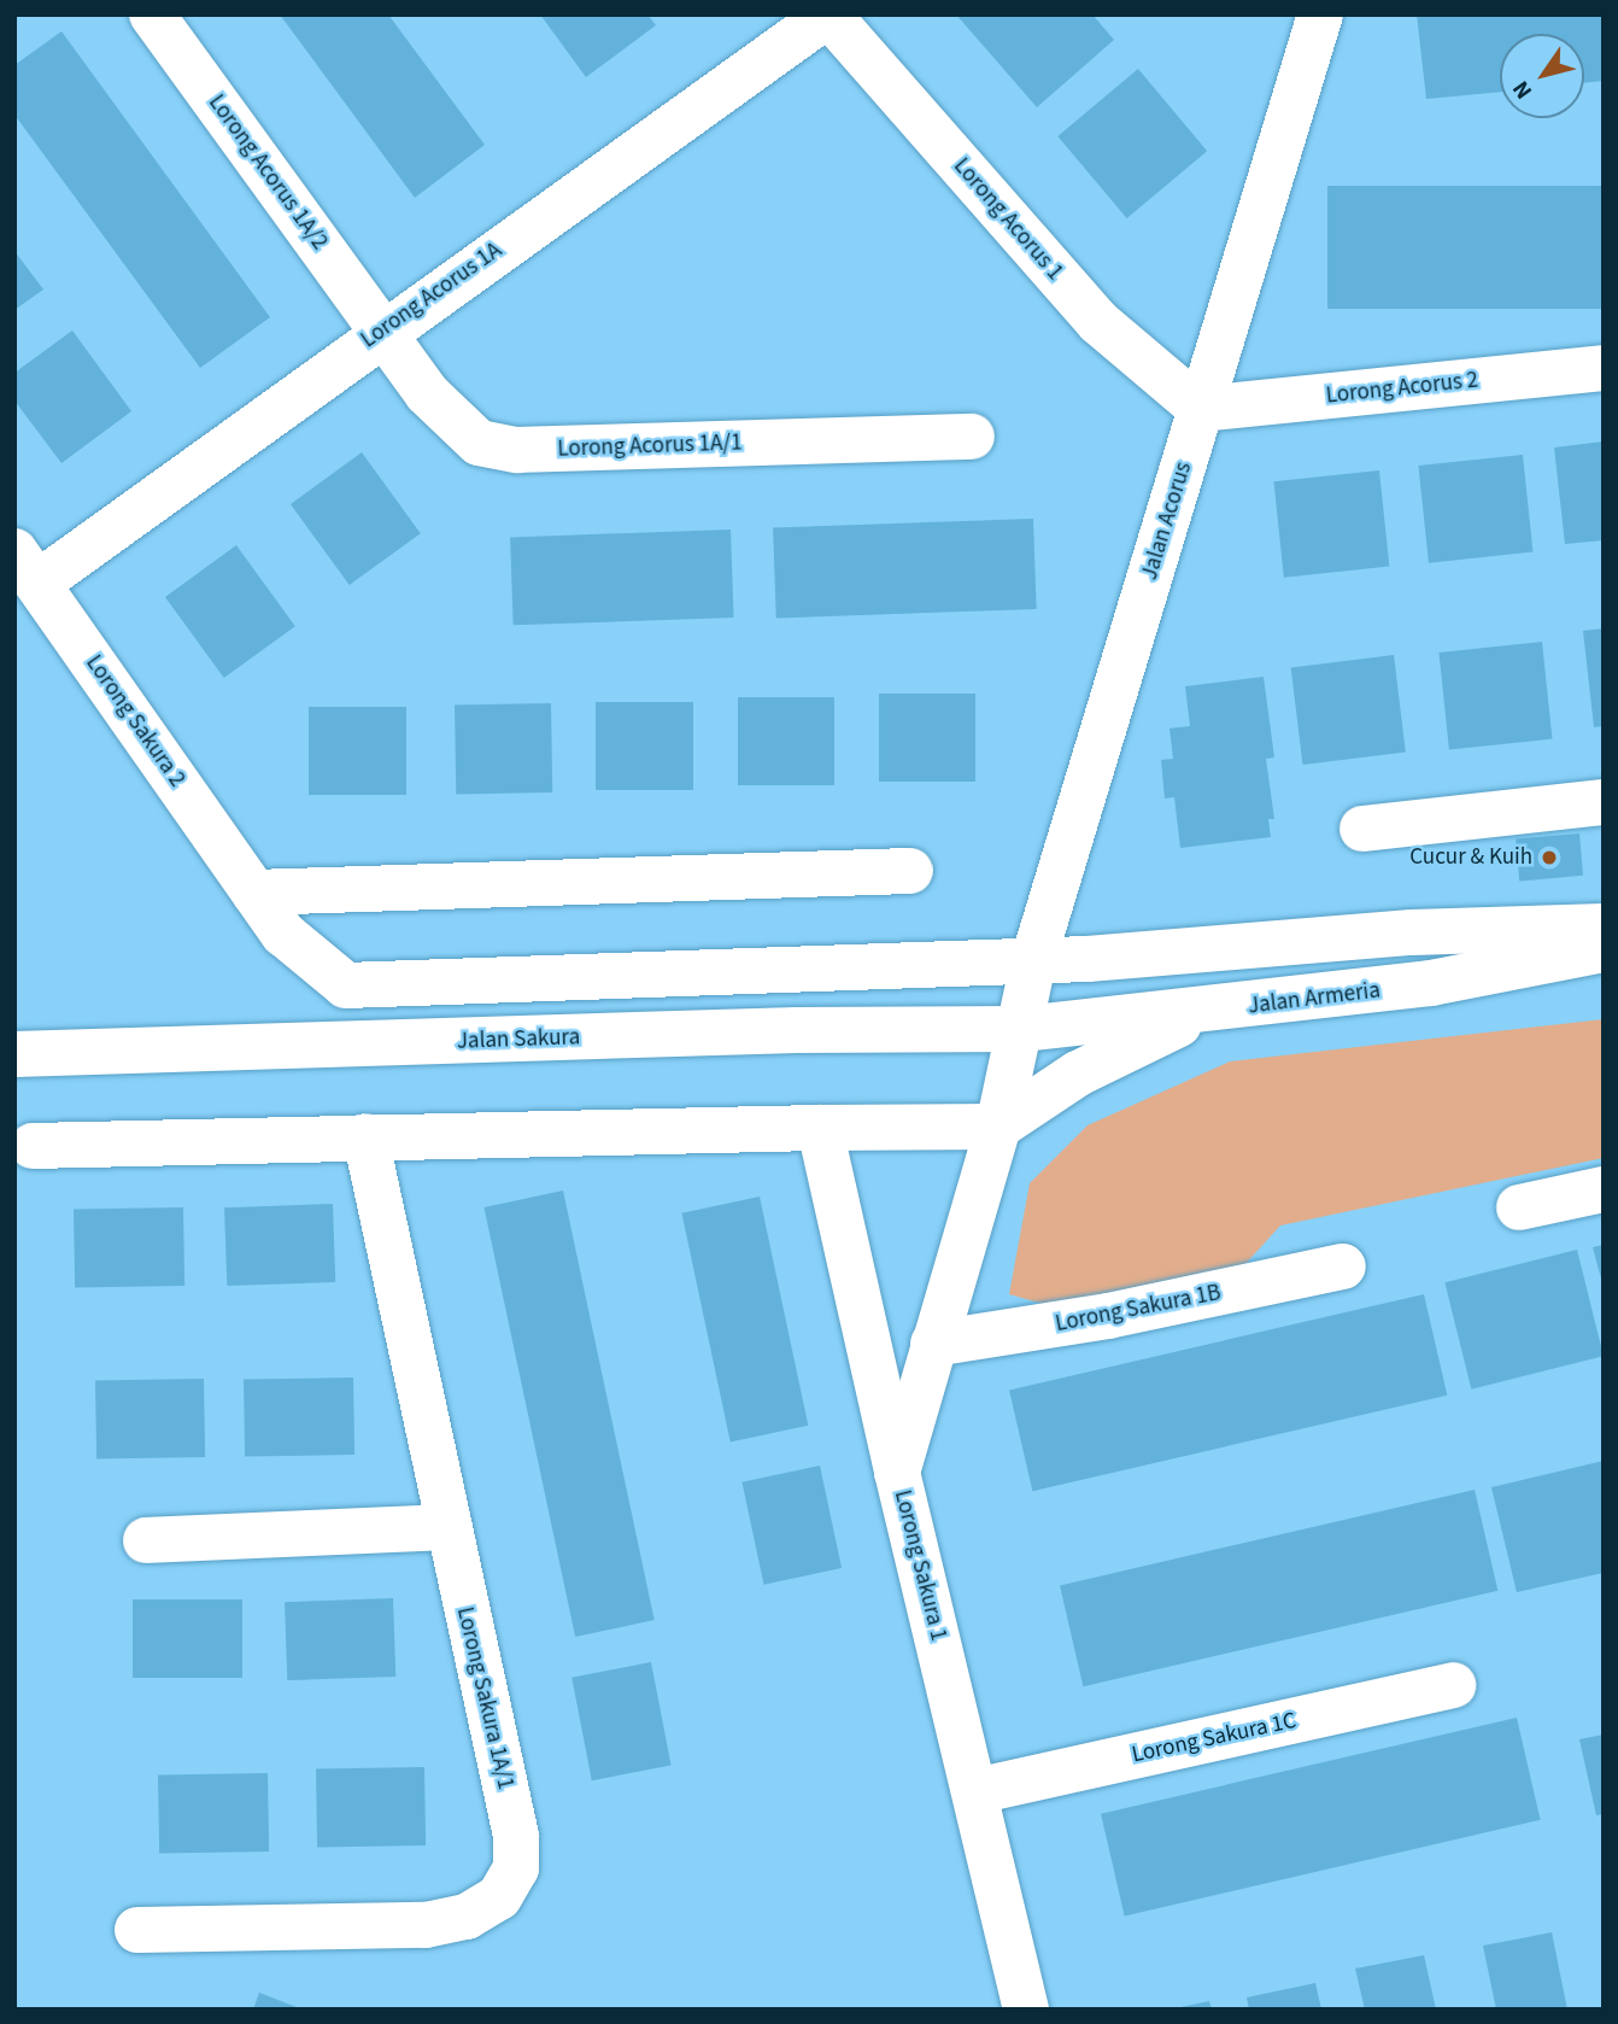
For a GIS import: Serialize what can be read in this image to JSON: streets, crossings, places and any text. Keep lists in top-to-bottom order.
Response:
{
  "streets": {
    "street": [
      "Lorong Acorus 1A/2",
      "Lorong Acorus 1",
      "Lorong Acorus 1A",
      "Lorong Acorus 2",
      "Lorong Acorus 1A/1",
      "Jalan Acorus",
      "Lorong Sakura 2",
      "Jalan Armeria",
      "Jalan Sakura",
      "Lorong Sakura 1B",
      "Lorong Sakura 1",
      "Lorong Sakura 1A/1",
      "Lorong Sakura 1C"
    ]
  },
  "crossings": [
    ["Lorong Acorus 1A/2", "Lorong Acorus 1A"],
    ["Lorong Acorus 1A/2", "Lorong Acorus 1A/1"],
    ["Lorong Acorus 1", "Lorong Acorus 1A"],
    ["Lorong Acorus 1", "Lorong Acorus 2"],
    ["Lorong Acorus 1", "Jalan Acorus"],
    ["Lorong Acorus 1A", "Lorong Acorus 1A/1"],
    ["Lorong Acorus 1A", "Lorong Sakura 2"],
    ["Lorong Acorus 2", "Jalan Acorus"],
    ["Jalan Acorus", "Jalan Armeria"],
    ["Jalan Acorus", "Jalan Sakura"],
    ["Jalan Acorus", "Lorong Sakura 1"],
    ["Jalan Armeria", "Jalan Sakura"],
    ["Jalan Armeria", "Lorong Sakura 1"],
    ["Jalan Sakura", "Lorong Sakura 1"],
    ["Lorong Sakura 1B", "Lorong Sakura 1"],
    ["Lorong Sakura 1", "Lorong Sakura 1C"]
  ],
  "places": ["Cucur & Kuih"],
  "north": "bottom left"
}
